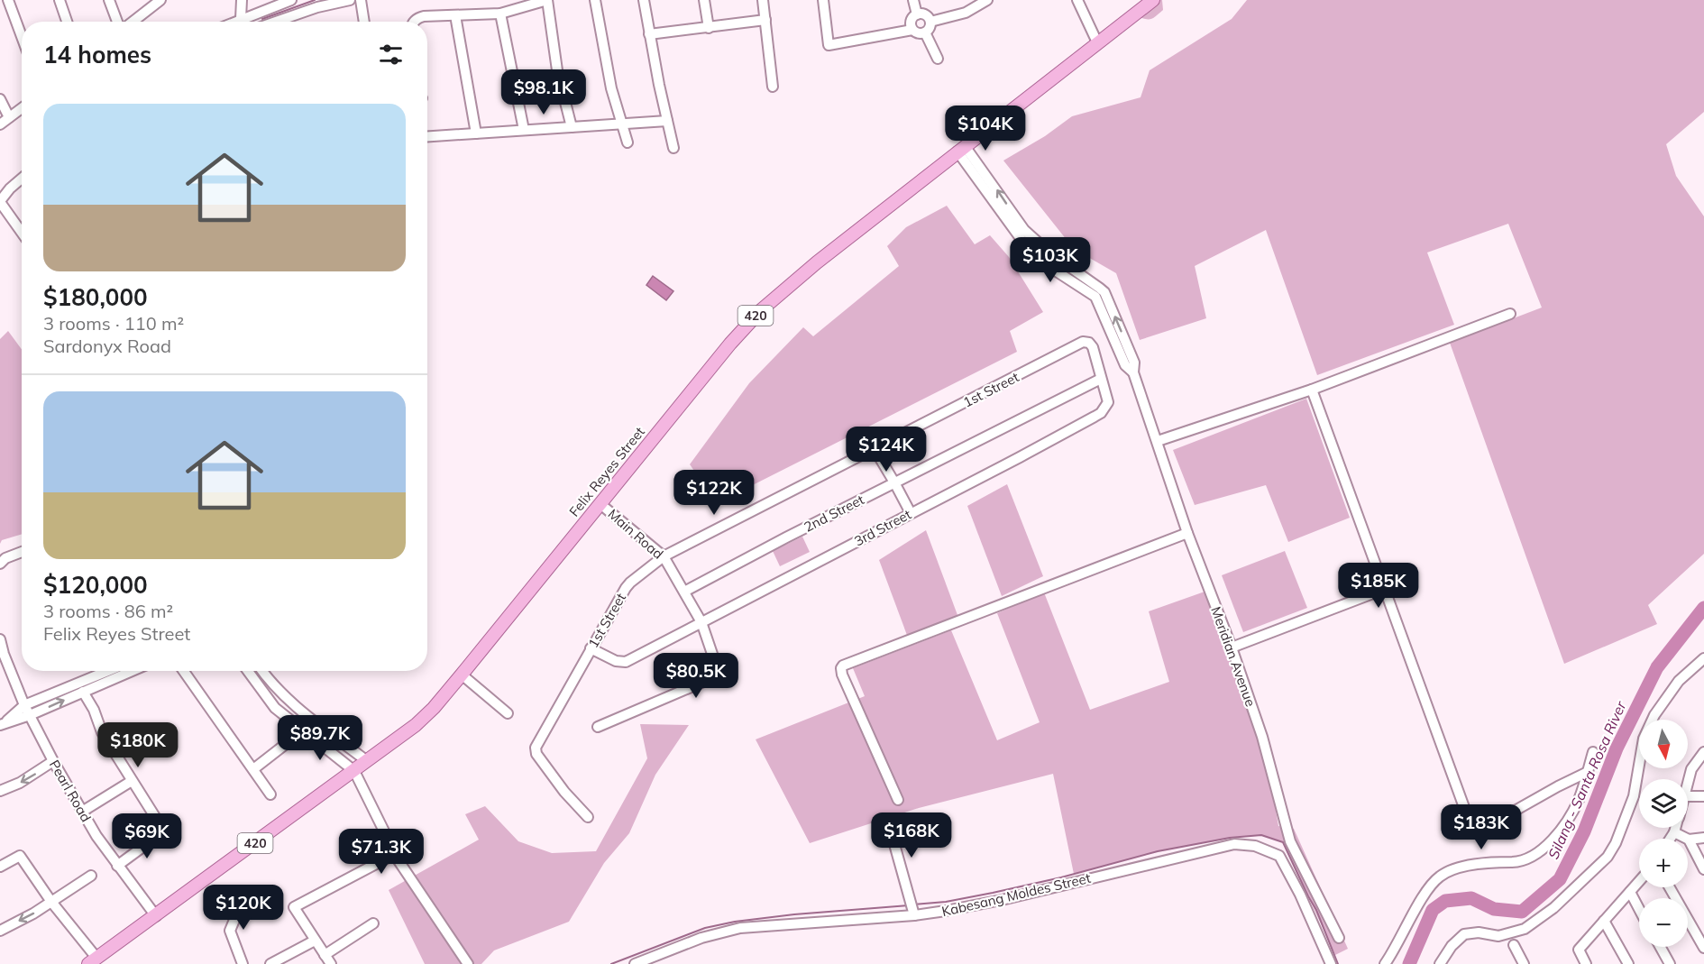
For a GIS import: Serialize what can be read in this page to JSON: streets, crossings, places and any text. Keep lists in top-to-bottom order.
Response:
{
  "streets": {
    "main road": ["420", "Felix Reyes Street"],
    "street": [
      "1st Street",
      "2nd Street",
      "3rd Street",
      "Main Road",
      "Meridian Avenue",
      "Pearl Road",
      "Kabesang Moldes Street"
    ]
  },
  "crossings": [
    ["1st Street", "3rd Street"],
    ["1st Street", "Main Road"],
    ["Felix Reyes Street", "Main Road"],
    ["Felix Reyes Street", "Meridian Avenue"],
    ["Felix Reyes Street", "Pearl Road"],
    ["2nd Street", "3rd Street"],
    ["2nd Street", "Main Road"],
    ["3rd Street", "Main Road"]
  ],
  "water": ["Silang - Santa Rosa River"],
  "north": "bottom",
  "page": {
    "heading": "14 homes",
    "price": [
      "$98.1K",
      "$104K",
      "$103K",
      "$124K",
      "$122K",
      "$185K",
      "$80.5K",
      "$89.7K",
      "$180K",
      "$183K",
      "$168K",
      "$69K",
      "$71.3K",
      "$120K"
    ],
    "list": [
      {
        "name": "$180,000",
        "note": "3 rooms · 110 m² · Sardonyx Road"
      },
      {
        "name": "$120,000",
        "note": "3 rooms · 86 m² · Felix Reyes Street"
      }
    ],
    "map_buttons": ["+", "−"]
  }
}
